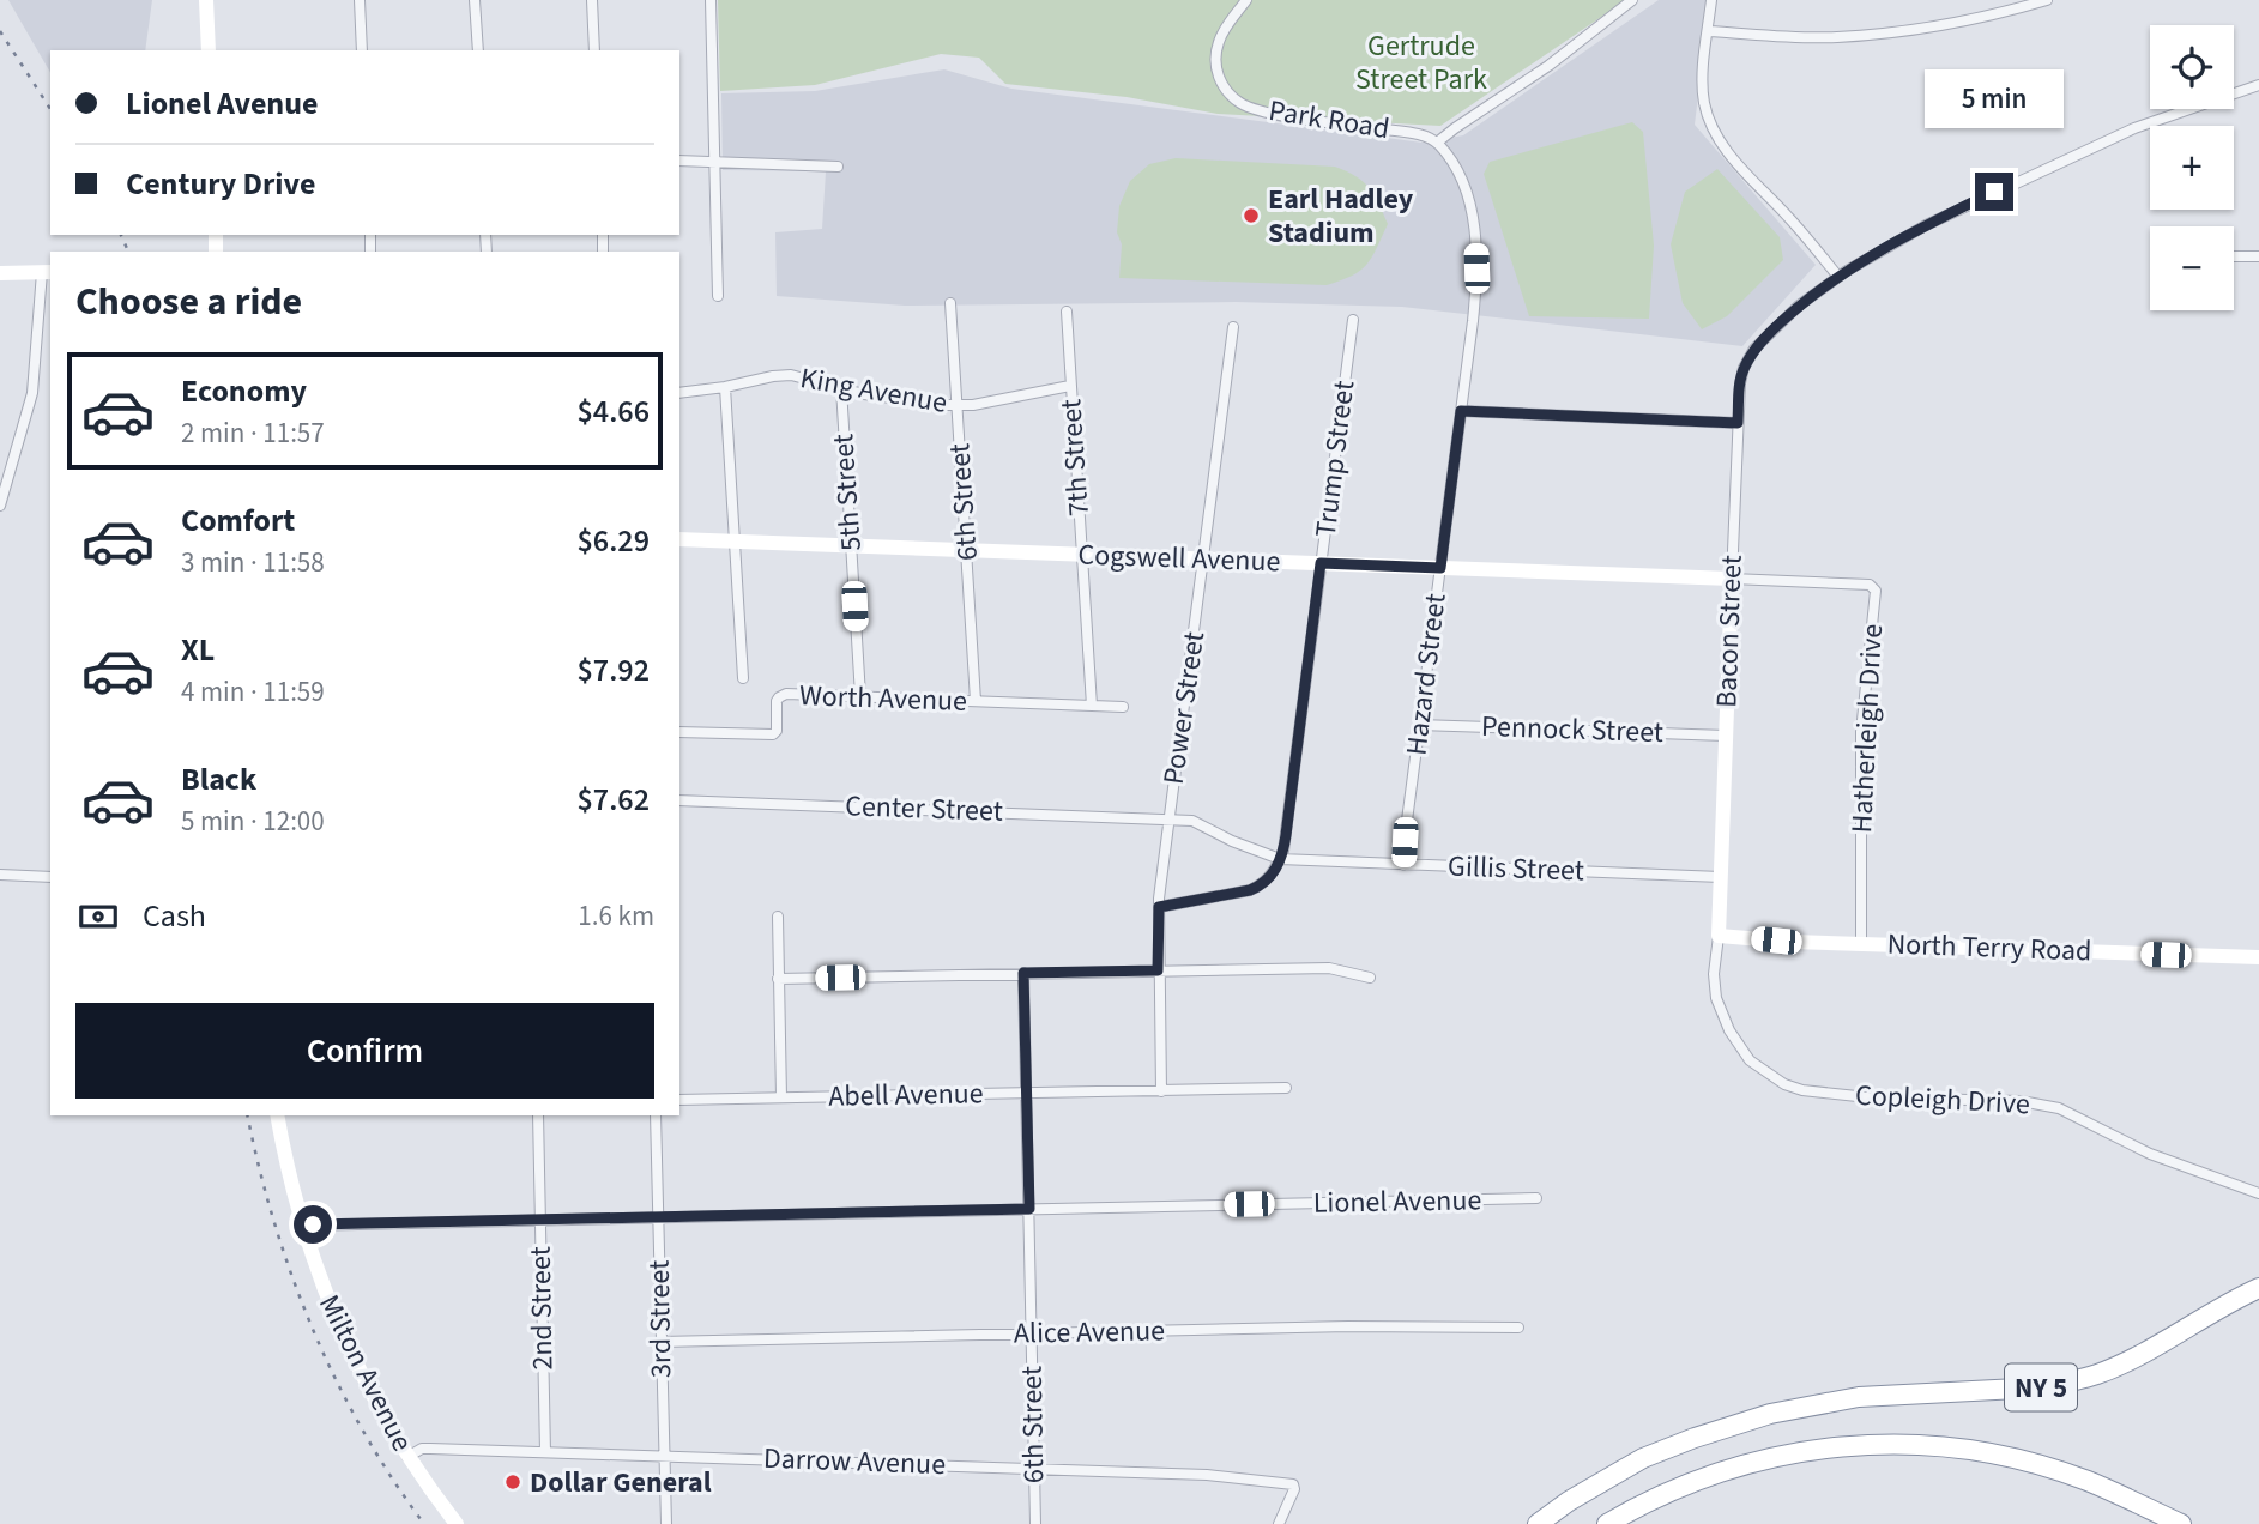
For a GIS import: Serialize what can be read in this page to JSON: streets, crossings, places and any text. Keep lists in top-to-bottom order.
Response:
{
  "streets": {
    "highway": ["NY 5"],
    "street": [
      "Park Road",
      "King Avenue",
      "7th Street",
      "Trump Street",
      "5th Street",
      "6th Street",
      "Cogswell Avenue",
      "Bacon Street",
      "Hazard Street",
      "Worth Avenue",
      "Power Street",
      "Hatherleigh Drive",
      "Pennock Street",
      "Center Street",
      "Gillis Street",
      "North Terry Road",
      "Abell Avenue",
      "Copleigh Drive",
      "Lionel Avenue",
      "2nd Street",
      "3rd Street",
      "Alice Avenue",
      "Milton Avenue",
      "Darrow Avenue"
    ]
  },
  "crossings": [
    ["Park Road", "Hazard Street"],
    ["King Avenue", "7th Street"],
    ["King Avenue", "5th Street"],
    ["King Avenue", "6th Street"],
    ["7th Street", "Cogswell Avenue"],
    ["7th Street", "Worth Avenue"],
    ["Trump Street", "Cogswell Avenue"],
    ["Trump Street", "Gillis Street"],
    ["5th Street", "Cogswell Avenue"],
    ["5th Street", "Worth Avenue"],
    ["6th Street", "Cogswell Avenue"],
    ["6th Street", "Worth Avenue"],
    ["6th Street", "Abell Avenue"],
    ["6th Street", "Lionel Avenue"],
    ["6th Street", "Alice Avenue"],
    ["6th Street", "Darrow Avenue"],
    ["Cogswell Avenue", "Bacon Street"],
    ["Cogswell Avenue", "Hazard Street"],
    ["Cogswell Avenue", "Power Street"],
    ["Cogswell Avenue", "Hatherleigh Drive"],
    ["Bacon Street", "Hatherleigh Drive"],
    ["Bacon Street", "Pennock Street"],
    ["Bacon Street", "Gillis Street"],
    ["Bacon Street", "North Terry Road"],
    ["Bacon Street", "Copleigh Drive"],
    ["Hazard Street", "Pennock Street"],
    ["Hazard Street", "Gillis Street"],
    ["Power Street", "Center Street"],
    ["Power Street", "Gillis Street"],
    ["Power Street", "Abell Avenue"],
    ["Hatherleigh Drive", "North Terry Road"],
    ["Center Street", "Gillis Street"],
    ["North Terry Road", "Copleigh Drive"],
    ["Lionel Avenue", "2nd Street"],
    ["Lionel Avenue", "3rd Street"],
    ["Lionel Avenue", "Milton Avenue"],
    ["2nd Street", "Darrow Avenue"],
    ["3rd Street", "Alice Avenue"],
    ["3rd Street", "Darrow Avenue"],
    ["Milton Avenue", "Darrow Avenue"]
  ],
  "parks": ["Gertrude Street Park"],
  "places": ["Earl Hadley Stadium", "Dollar General"],
  "page": {
    "map_buttons": ["+", "−"],
    "banner": ["Lionel Avenue", "Century Drive"],
    "bubble": "5 min",
    "heading": "Choose a ride",
    "list": [
      {
        "name": "Economy",
        "note": "2 min · 11:57",
        "value": "$4.66"
      },
      {
        "name": "Comfort",
        "note": "3 min · 11:58",
        "value": "$6.29"
      },
      {
        "name": "XL",
        "note": "4 min · 11:59",
        "value": "$7.92"
      },
      {
        "name": "Black",
        "note": "5 min · 12:00",
        "value": "$7.62"
      }
    ],
    "pay": ["Cash", "1.6 km"],
    "buttons": "Confirm"
  }
}
